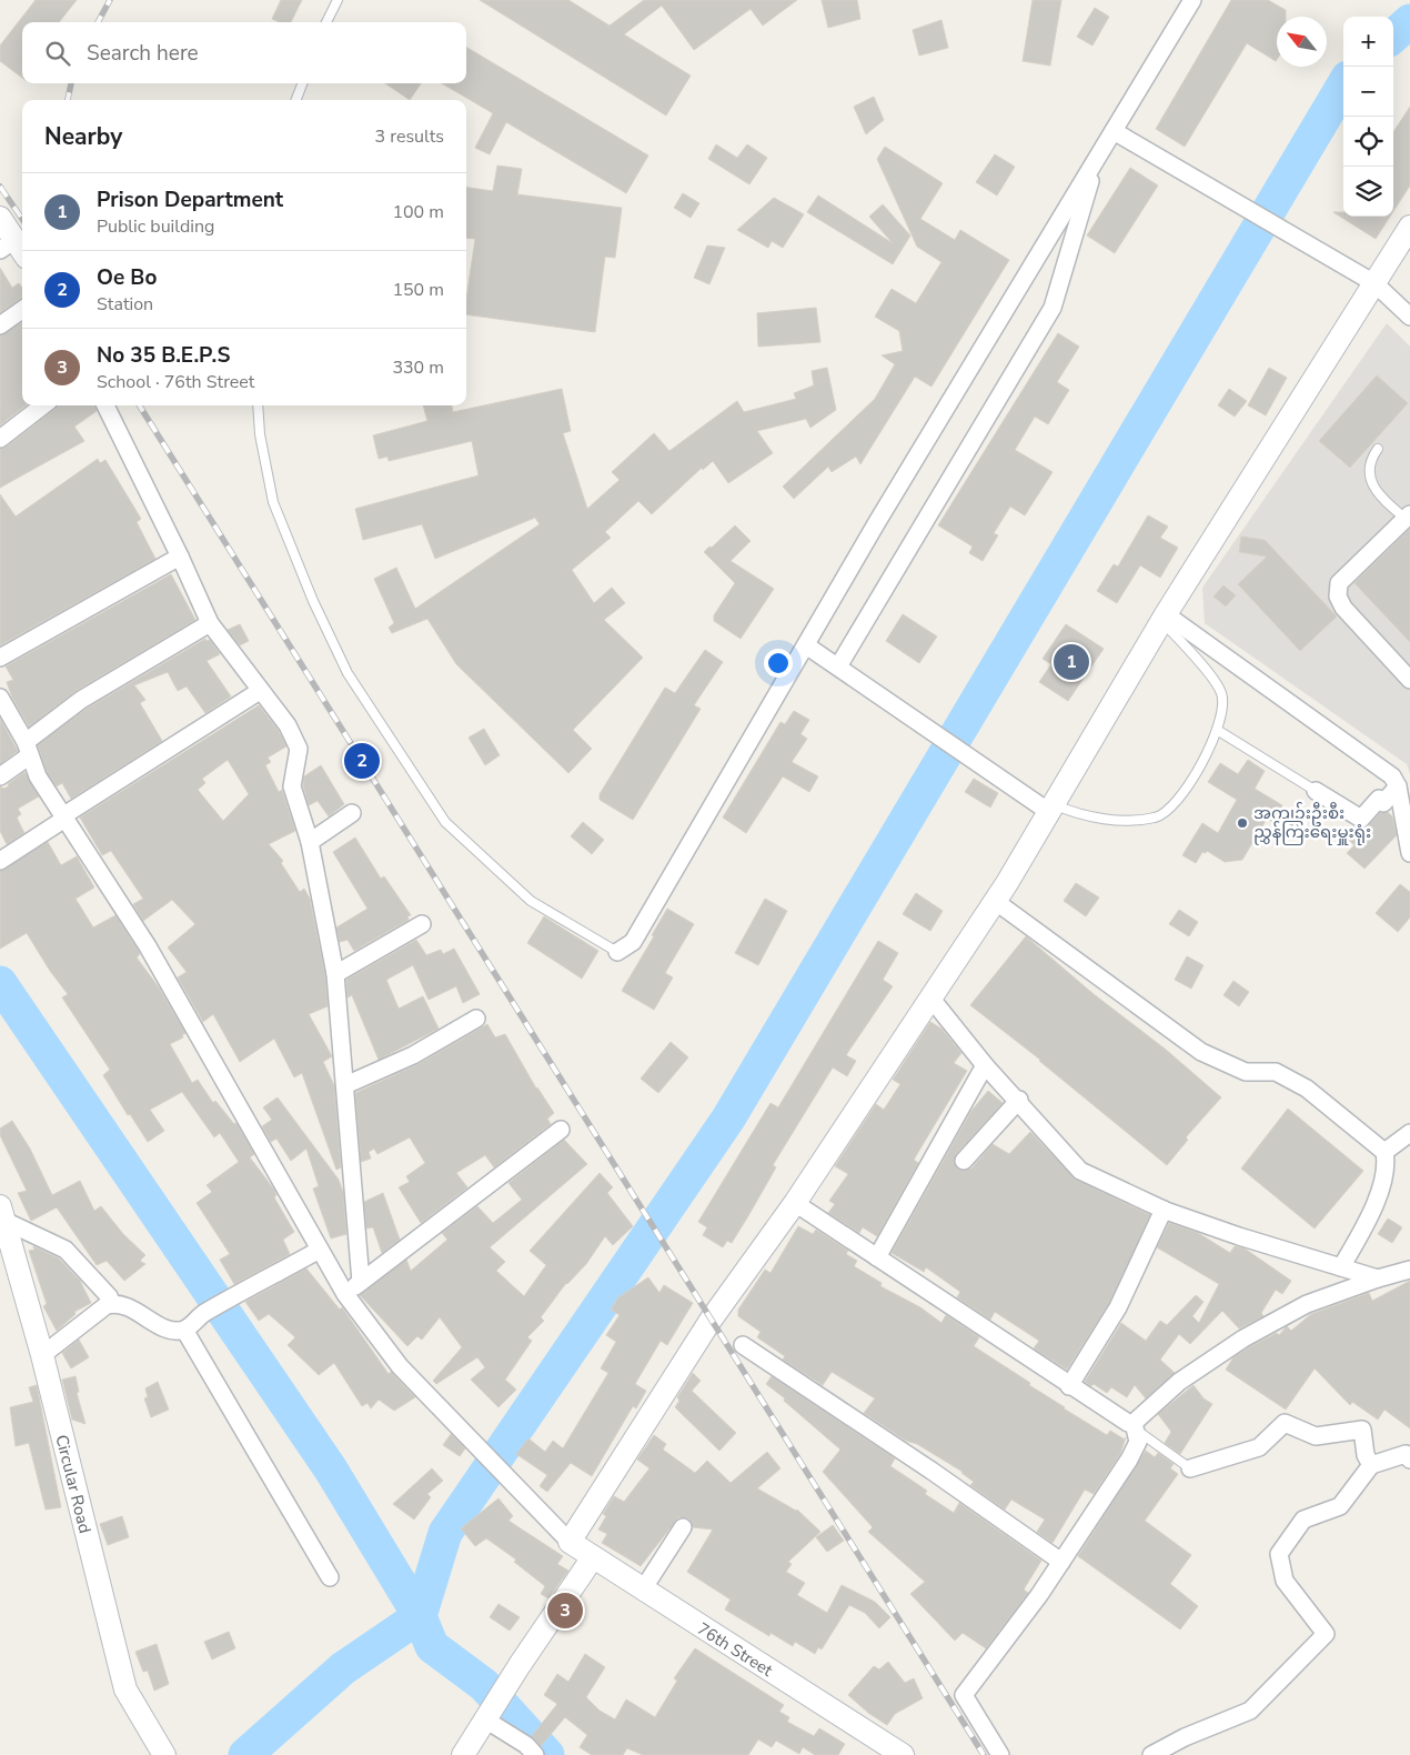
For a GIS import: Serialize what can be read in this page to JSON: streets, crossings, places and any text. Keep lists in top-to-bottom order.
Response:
{
  "streets": {
    "street": ["Circular Road", "76th Street"]
  },
  "places": ["အကျဉ်းဦးစီး ညွှန်ကြးရေးမှူးရုံး"],
  "north": "top left",
  "page": {
    "map_buttons": ["+", "−"],
    "search": "Search here",
    "heading": ["Nearby", "3 results"],
    "list": [
      {
        "mark": "1",
        "name": "Prison Department",
        "note": "Public building",
        "value": "100 m"
      },
      {
        "mark": "2",
        "name": "Oe Bo",
        "note": "Station",
        "value": "150 m"
      },
      {
        "mark": "3",
        "name": "No 35 B.E.P.S",
        "note": "School · 76th Street",
        "value": "330 m"
      }
    ],
    "pins": ["1", "2", "3"]
  }
}
